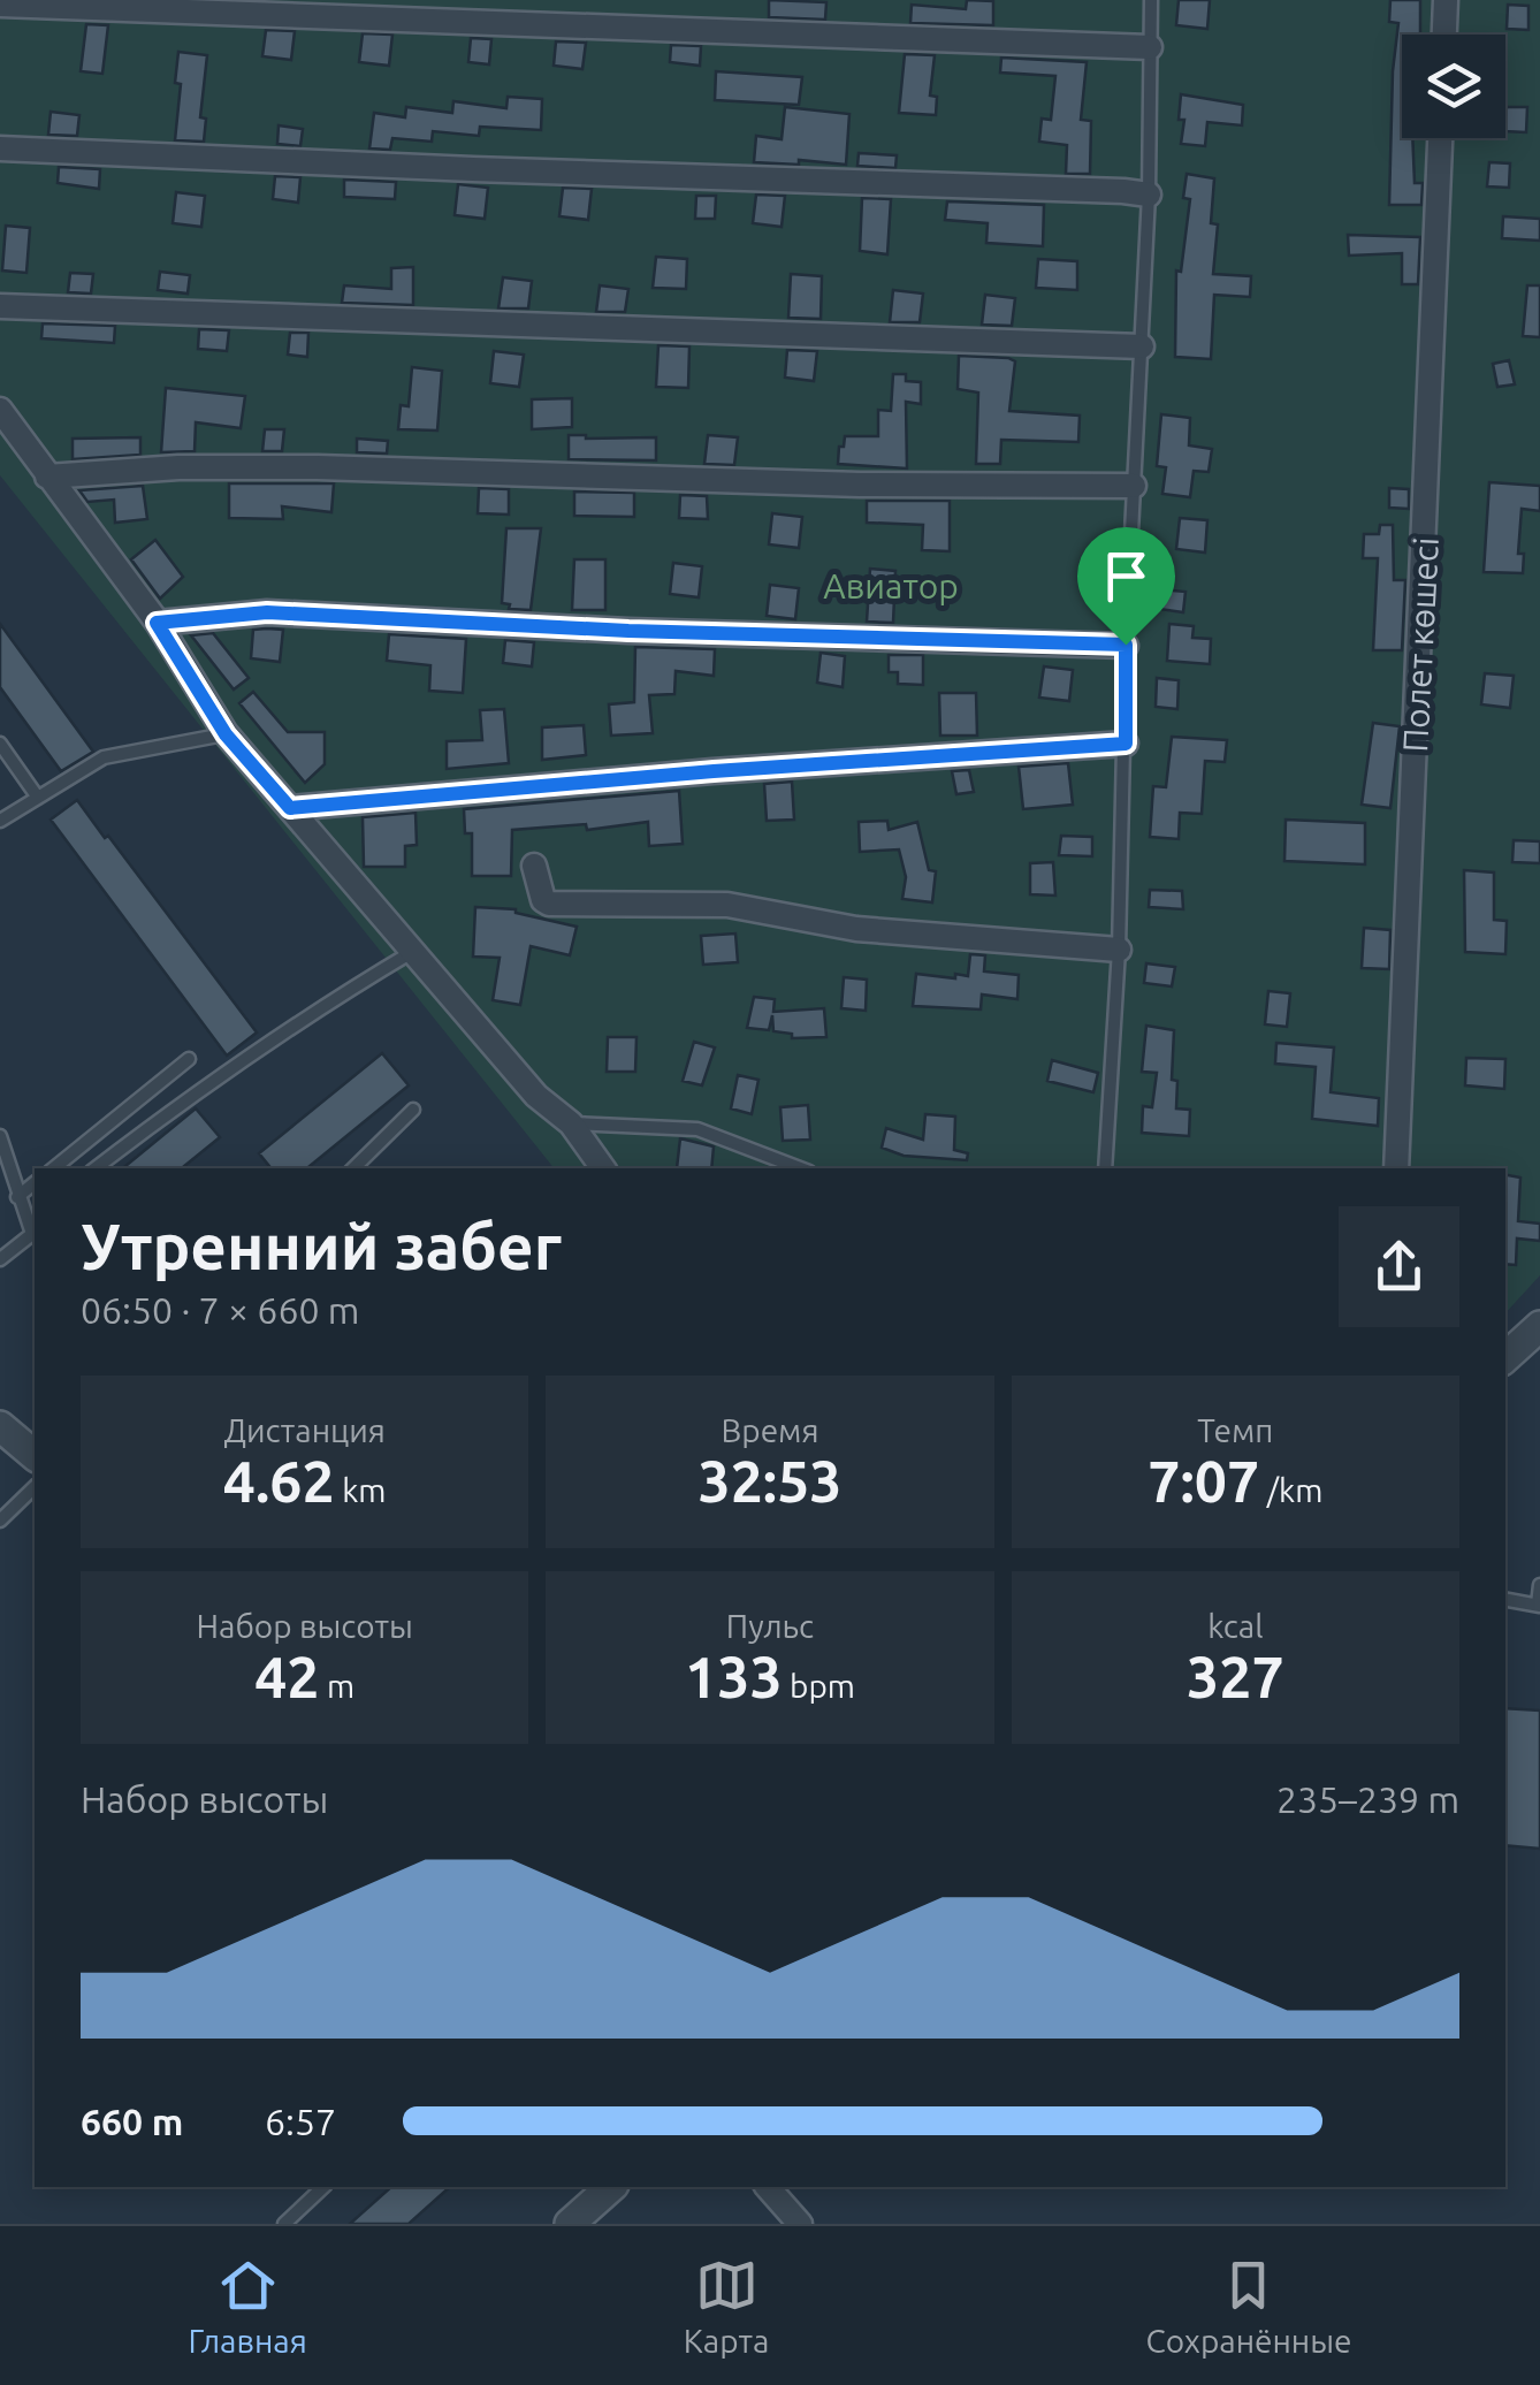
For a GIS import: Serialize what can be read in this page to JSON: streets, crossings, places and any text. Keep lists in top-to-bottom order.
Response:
{
  "streets": {
    "street": ["Полет көшесі"]
  },
  "parks": ["Авиатор"],
  "page": {
    "heading": ["Утренний забег", "06:50 · 7 × 660 m"],
    "stats": [
      ["Дистанция", "4.62 km"],
      ["Время", "32:53"],
      ["Темп", "7:07 /km"],
      ["Набор высоты", "42 m"],
      ["Пульс", "133 bpm"],
      ["kcal", "327"]
    ],
    "chart": ["Набор высоты", "235–239 m"],
    "list": [
      {
        "name": "660 m",
        "note": "6:57"
      }
    ],
    "tabs": ["Главная", "Карта", "Сохранённые"]
  }
}
